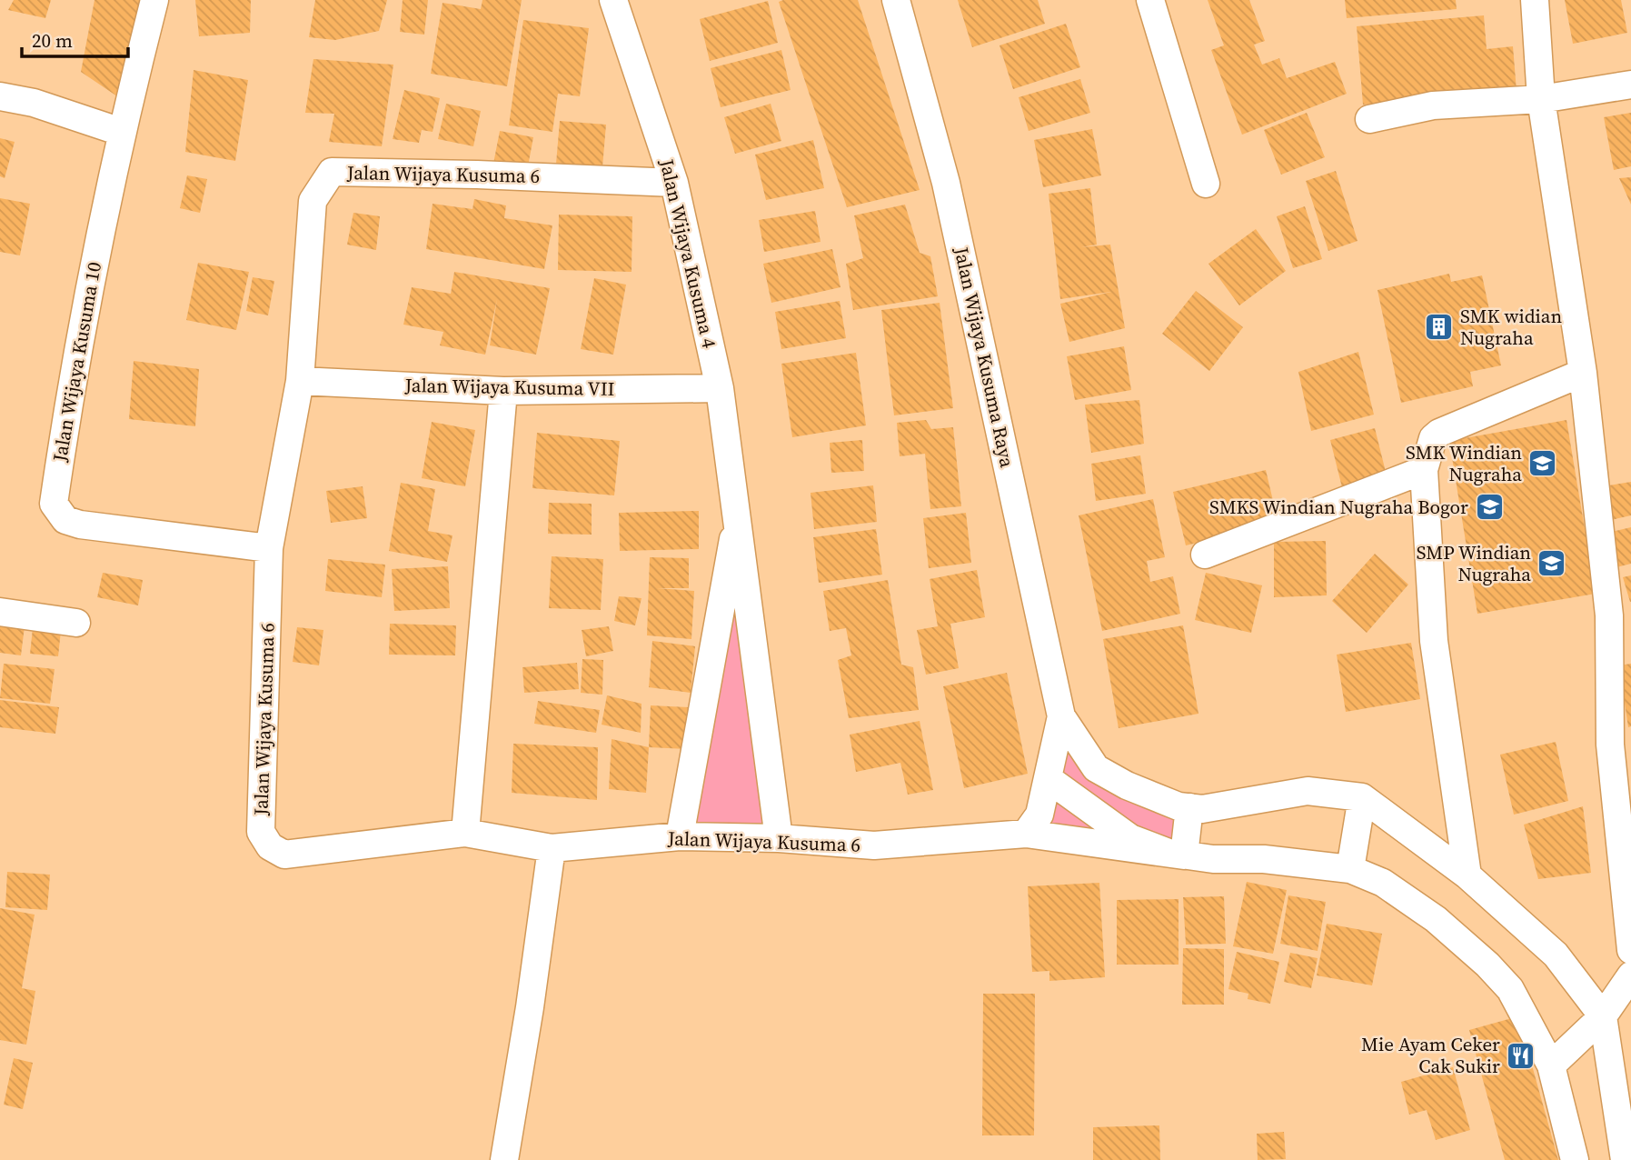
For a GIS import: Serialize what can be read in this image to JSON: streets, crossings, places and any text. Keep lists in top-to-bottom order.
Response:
{
  "streets": {
    "street": [
      "Jalan Wijaya Kusuma 6",
      "Jalan Wijaya Kusuma 4",
      "Jalan Wijaya Kusuma Raya",
      "Jalan Wijaya Kusuma 10",
      "Jalan Wijaya Kusuma VII"
    ]
  },
  "crossings": [
    ["Jalan Wijaya Kusuma 6", "Jalan Wijaya Kusuma 4"],
    ["Jalan Wijaya Kusuma 6", "Jalan Wijaya Kusuma Raya"],
    ["Jalan Wijaya Kusuma 6", "Jalan Wijaya Kusuma 10"],
    ["Jalan Wijaya Kusuma 6", "Jalan Wijaya Kusuma VII"],
    ["Jalan Wijaya Kusuma 4", "Jalan Wijaya Kusuma VII"]
  ],
  "places": {
    "building": ["SMK widian Nugraha"],
    "school or university": ["SMK Windian Nugraha", "SMKS Windian Nugraha Bogor", "SMP Windian Nugraha"],
    "restaurant": ["Mie Ayam Ceker Cak Sukir"]
  },
  "scale_bar": "20 m"
}
